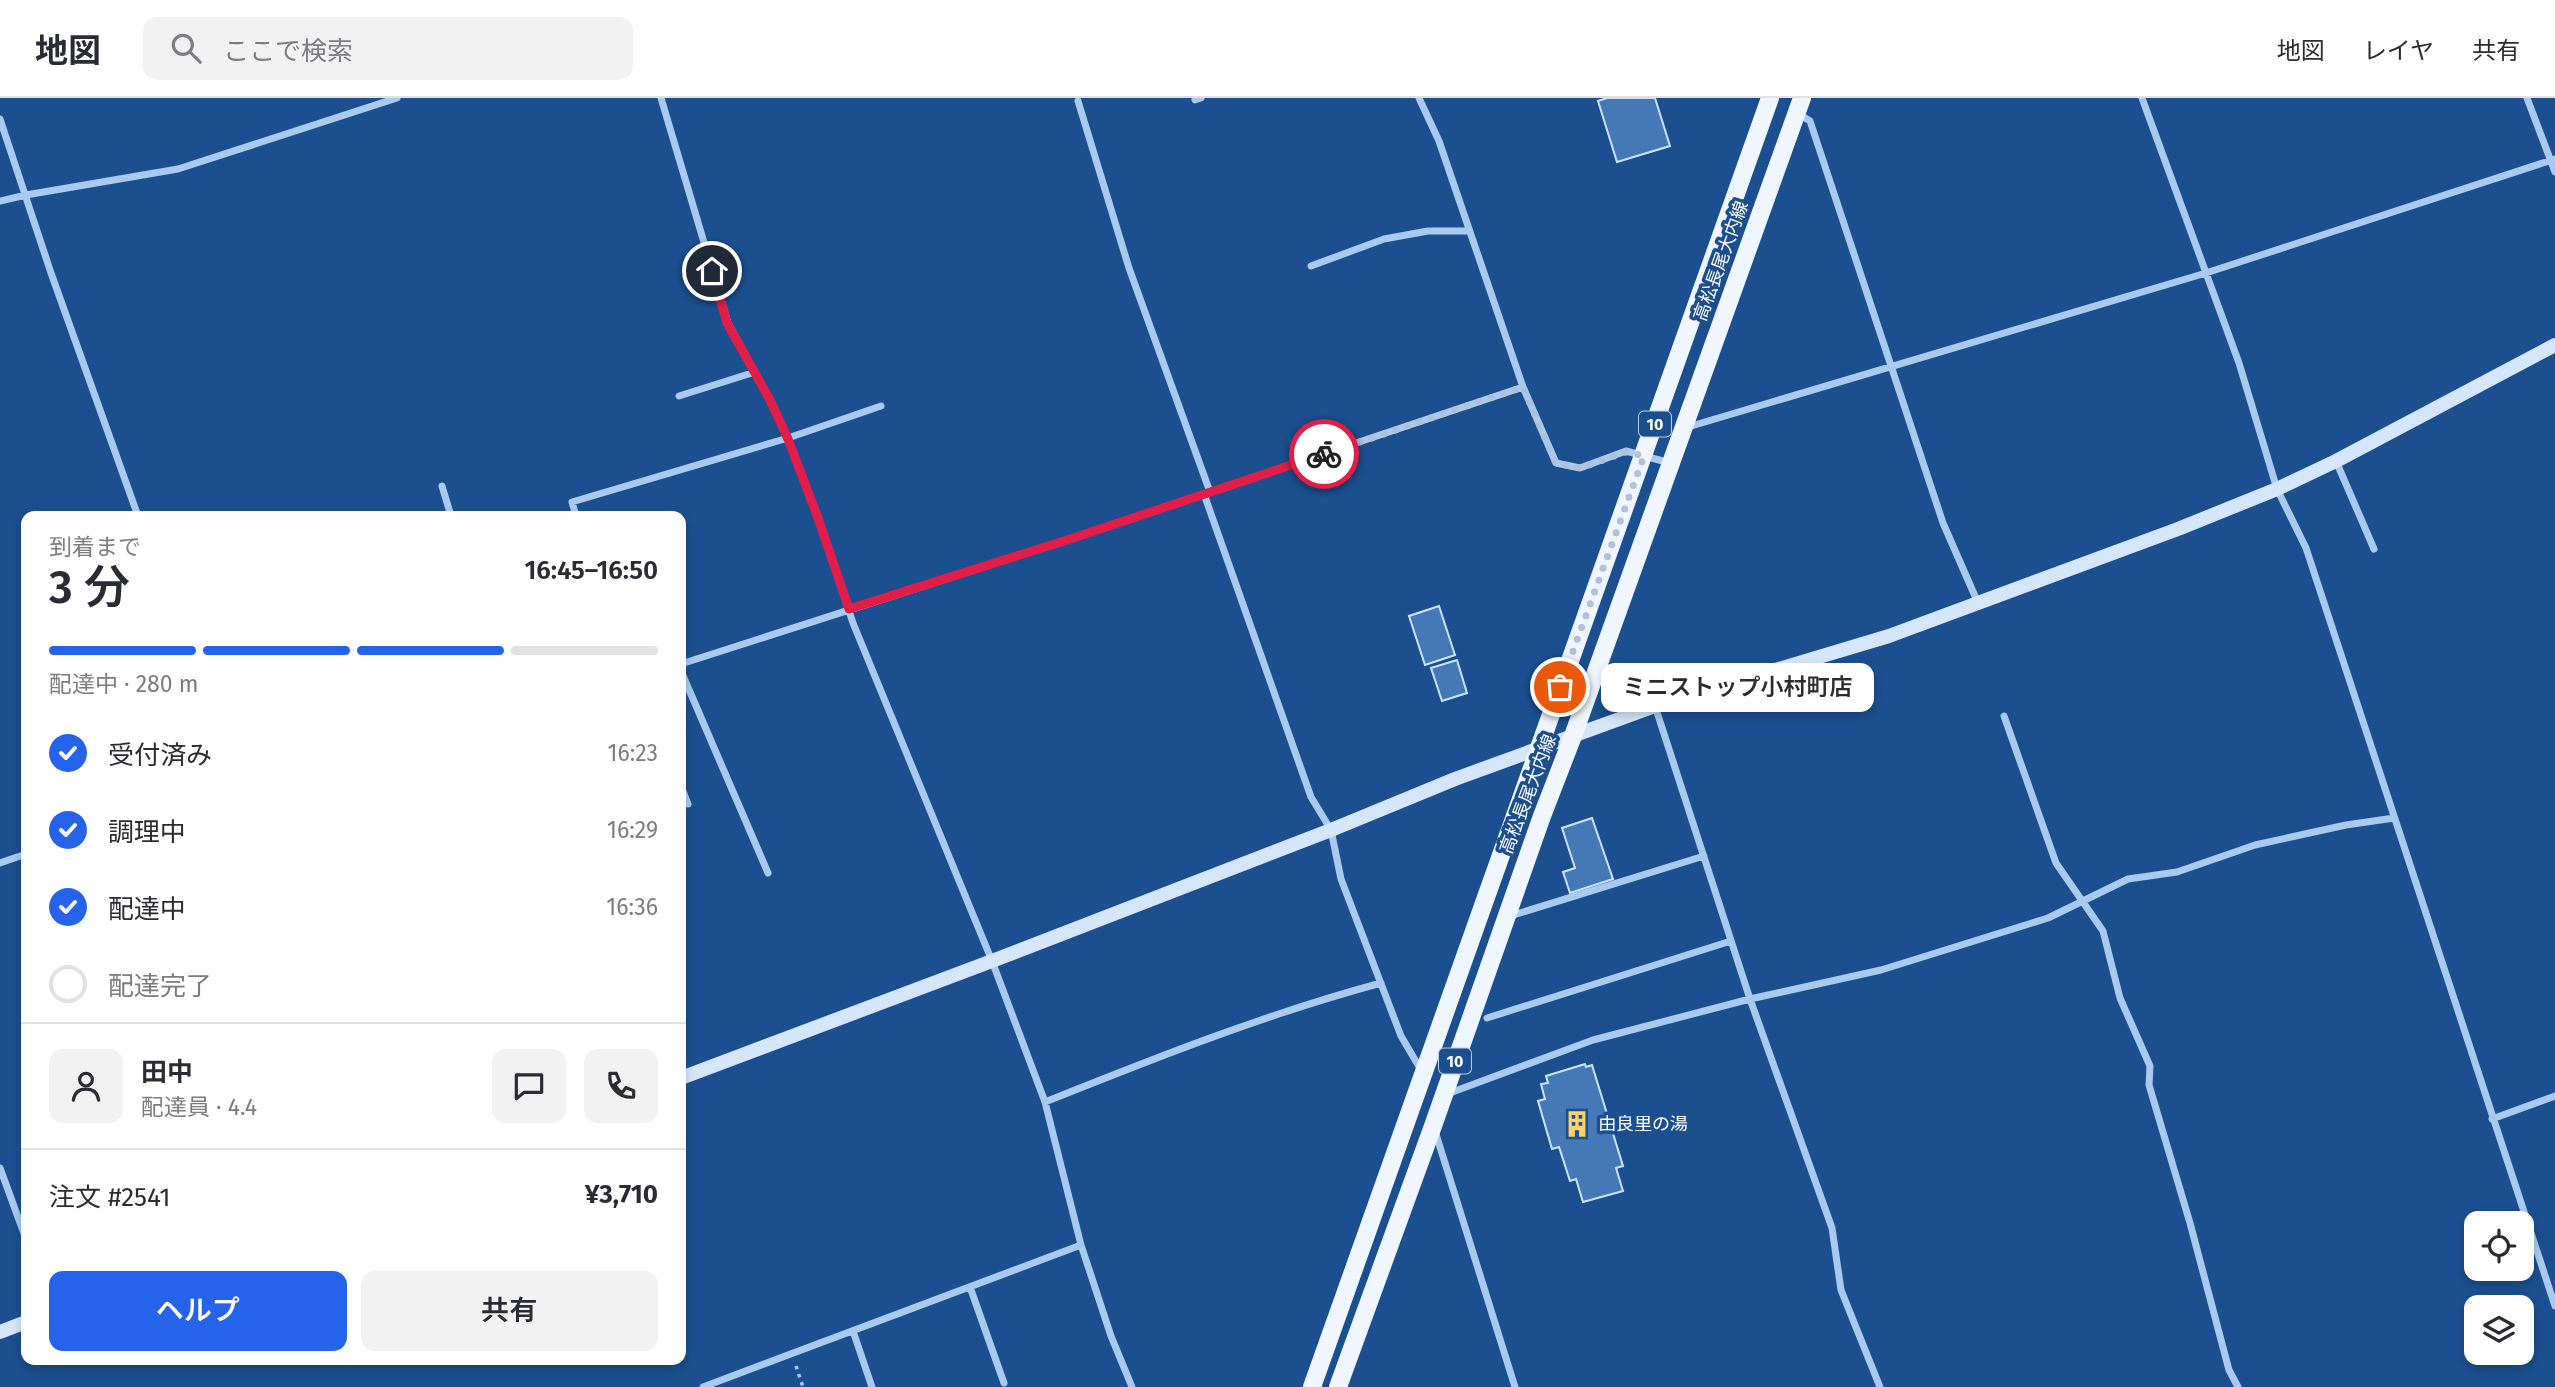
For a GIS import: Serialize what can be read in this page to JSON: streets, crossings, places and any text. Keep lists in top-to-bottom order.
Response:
{
  "streets": {
    "main road": ["高松長尾大内線", "10"]
  },
  "places": {
    "other": ["ミニストップ小村町店"],
    "building": ["由良里の湯"]
  },
  "page": {
    "header": "地図",
    "search": "ここで検索",
    "nav": ["地図", "レイヤ", "共有"],
    "heading": ["3 分", "到着まで", "16:45–16:50"],
    "panel": [
      "田中",
      "配達員 · 4.4",
      "注文 #2541",
      "¥3,710"
    ],
    "bar": "配達中 · 280 m",
    "bubble": "ミニストップ小村町店",
    "list": [
      ["受付済み", "16:23"],
      ["調理中", "16:29"],
      ["配達中", "16:36"],
      "配達完了"
    ],
    "buttons": ["ヘルプ", "共有"]
  }
}
